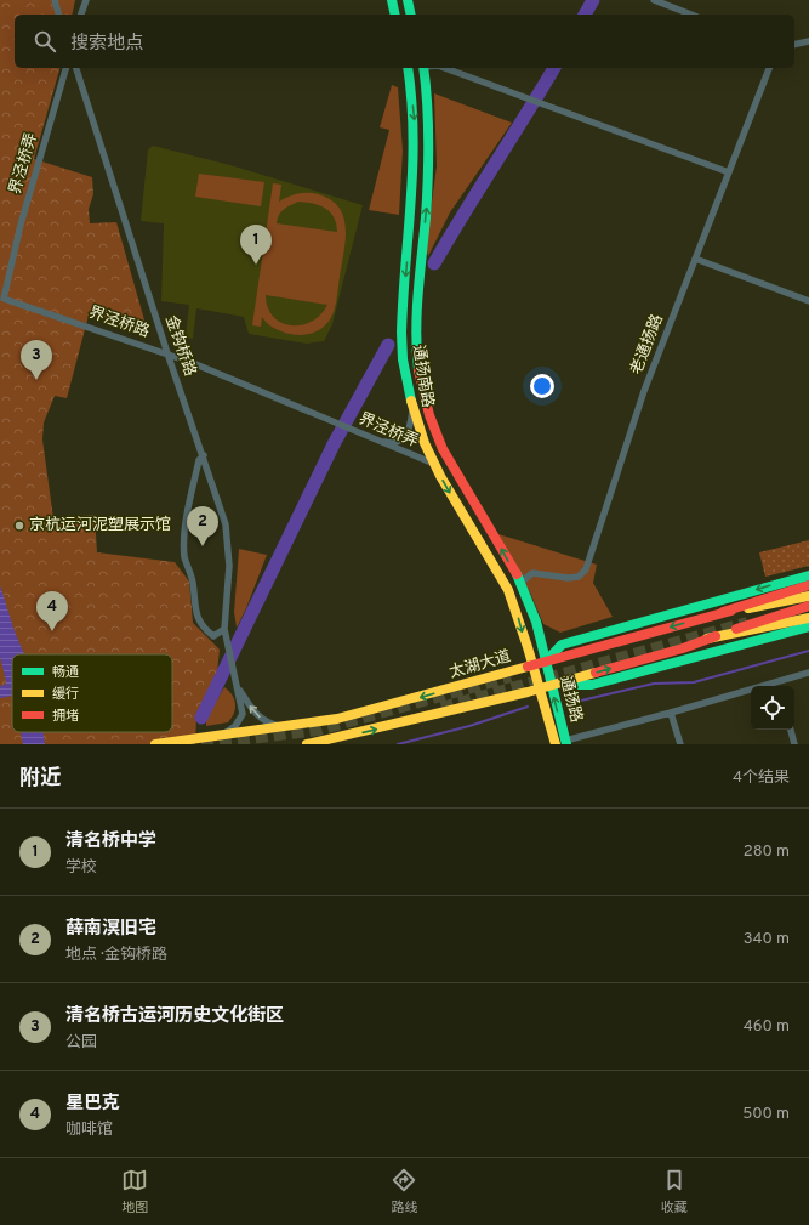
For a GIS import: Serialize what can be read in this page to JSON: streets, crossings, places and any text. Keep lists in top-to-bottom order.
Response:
{
  "streets": {
    "main road": ["通扬南路", "太湖大道", "通扬路"],
    "street": [
      "界泾桥弄",
      "界泾桥路",
      "老通扬路",
      "金钩桥路"
    ]
  },
  "crossings": [
    ["界泾桥弄", "界泾桥路"],
    ["界泾桥弄", "通扬南路"],
    ["界泾桥路", "金钩桥路"],
    ["老通扬路", "通扬南路"],
    ["金钩桥路", "太湖大道"],
    ["通扬南路", "太湖大道"],
    ["通扬南路", "通扬路"],
    ["太湖大道", "通扬路"]
  ],
  "places": ["京杭运河泥塑展示馆"],
  "legend": ["畅通", "缓行", "拥堵"],
  "page": {
    "search": "搜索地点",
    "pins": [
      "1",
      "3",
      "2",
      "4"
    ],
    "heading": ["附近", "4个结果"],
    "list": [
      {
        "mark": "1",
        "name": "清名桥中学",
        "note": "学校",
        "value": "280 m"
      },
      {
        "mark": "2",
        "name": "薛南溟旧宅",
        "note": "地点 · 金钩桥路",
        "value": "340 m"
      },
      {
        "mark": "3",
        "name": "清名桥古运河历史文化街区",
        "note": "公园",
        "value": "460 m"
      },
      {
        "mark": "4",
        "name": "星巴克",
        "note": "咖啡馆",
        "value": "500 m"
      }
    ],
    "nav": ["地图", "路线", "收藏"]
  }
}
